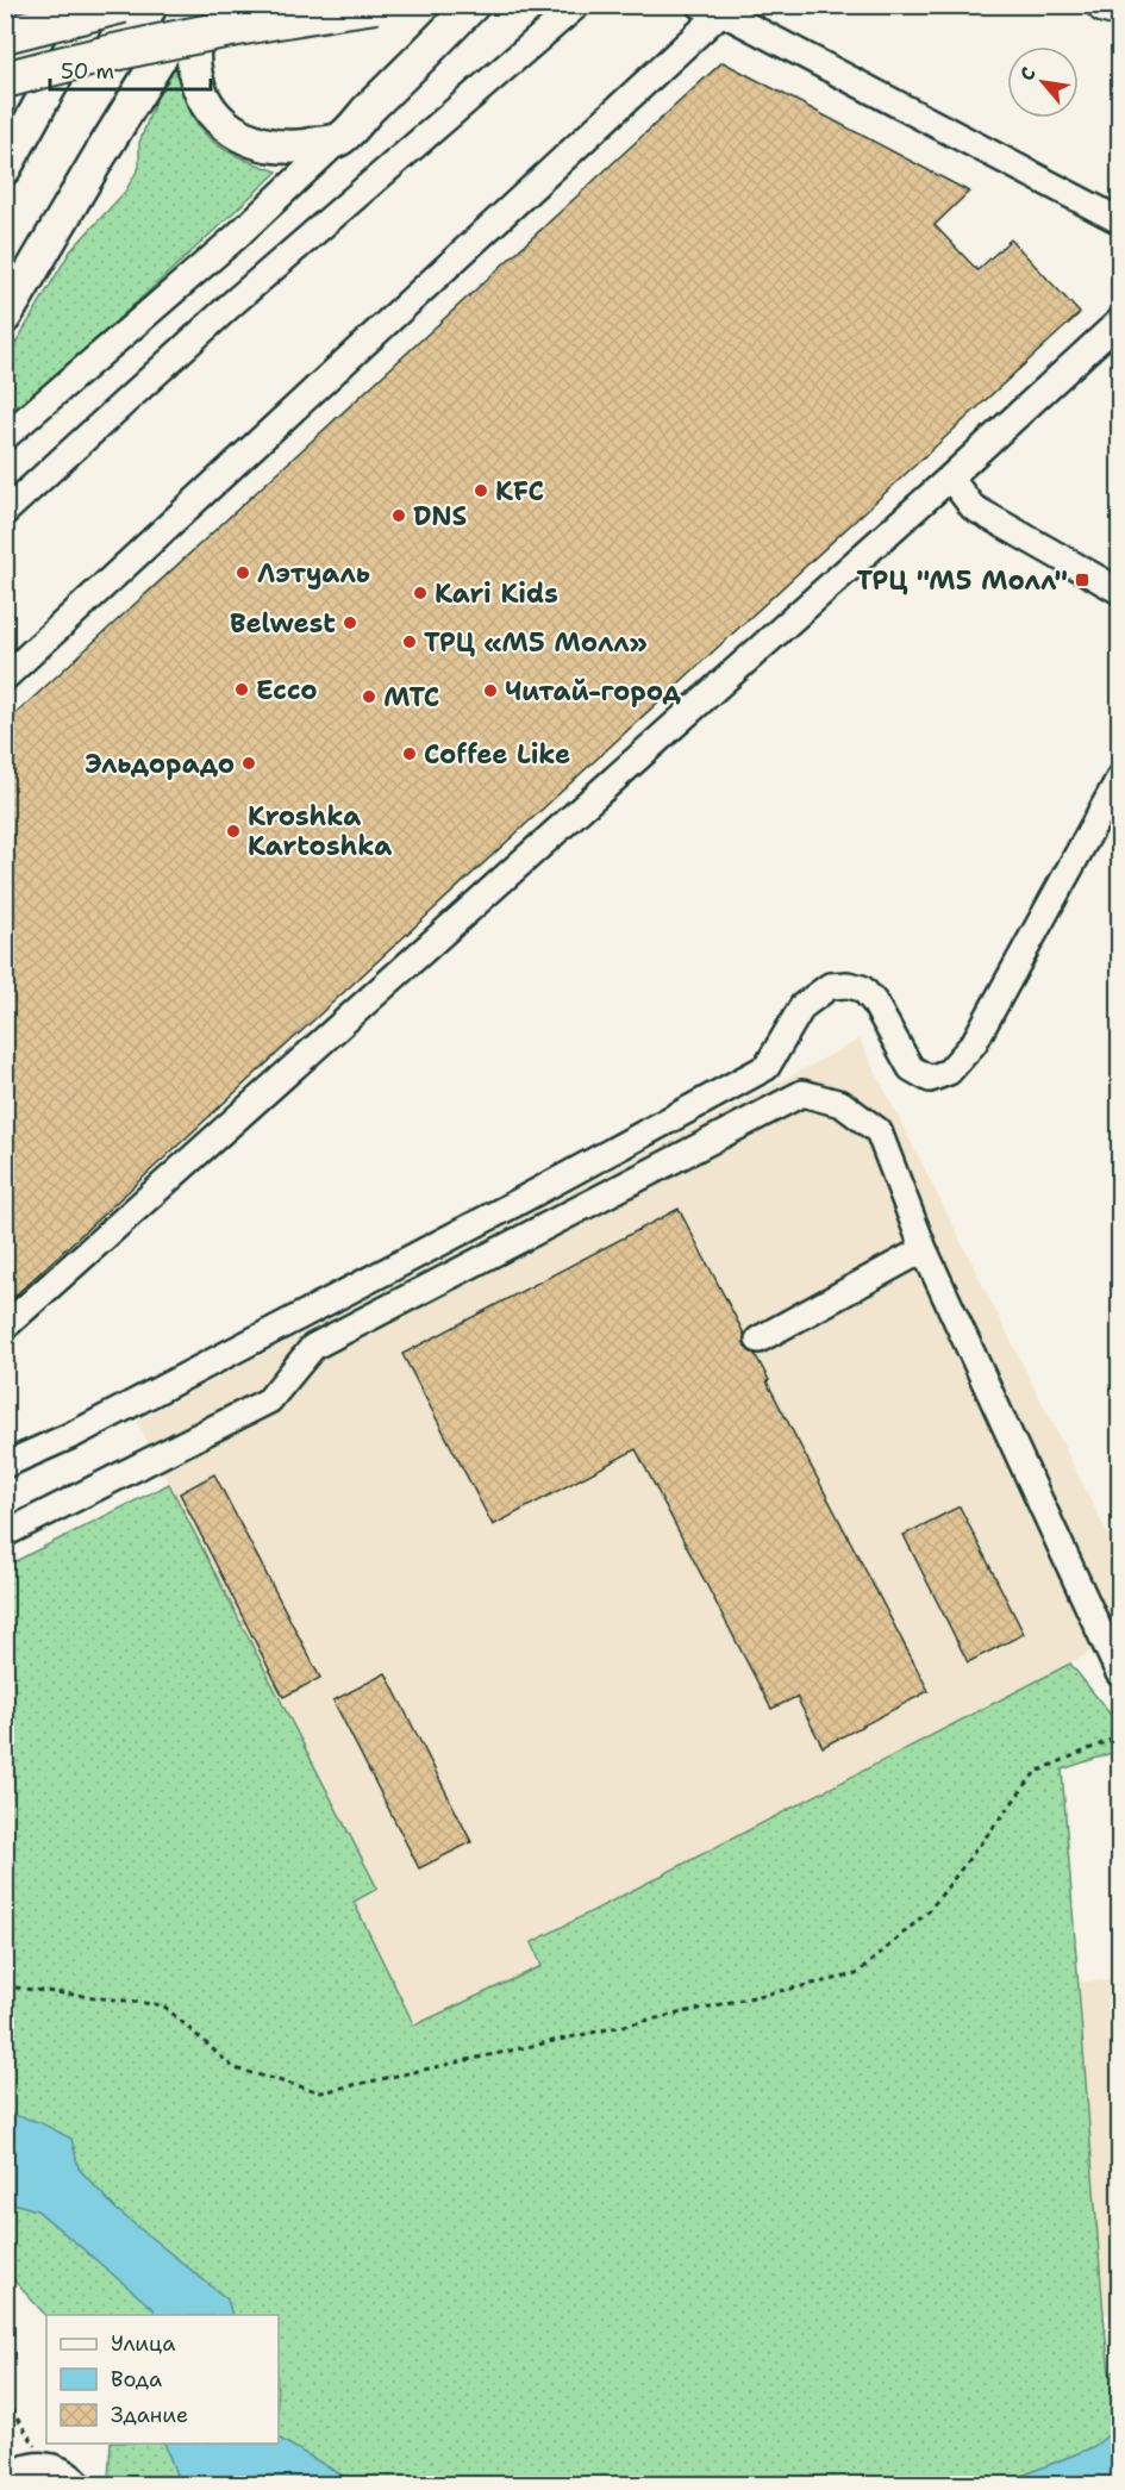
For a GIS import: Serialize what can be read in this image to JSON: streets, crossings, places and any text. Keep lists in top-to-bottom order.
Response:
{
  "places": {
    "other": [
      "KFC",
      "DNS",
      "Лэтуаль",
      "Kari Kids",
      "Belwest",
      "ТРЦ «М5 Молл»",
      "Ecco",
      "Читай-город",
      "МТС",
      "Coffee Like",
      "Эльдорадо",
      "Kroshka Kartoshka"
    ],
    "transit": ["ТРЦ \"М5 Молл\""]
  },
  "legend": ["Улица", "Вода", "Здание"],
  "scale_bar": "50 m",
  "north": "top left"
}
